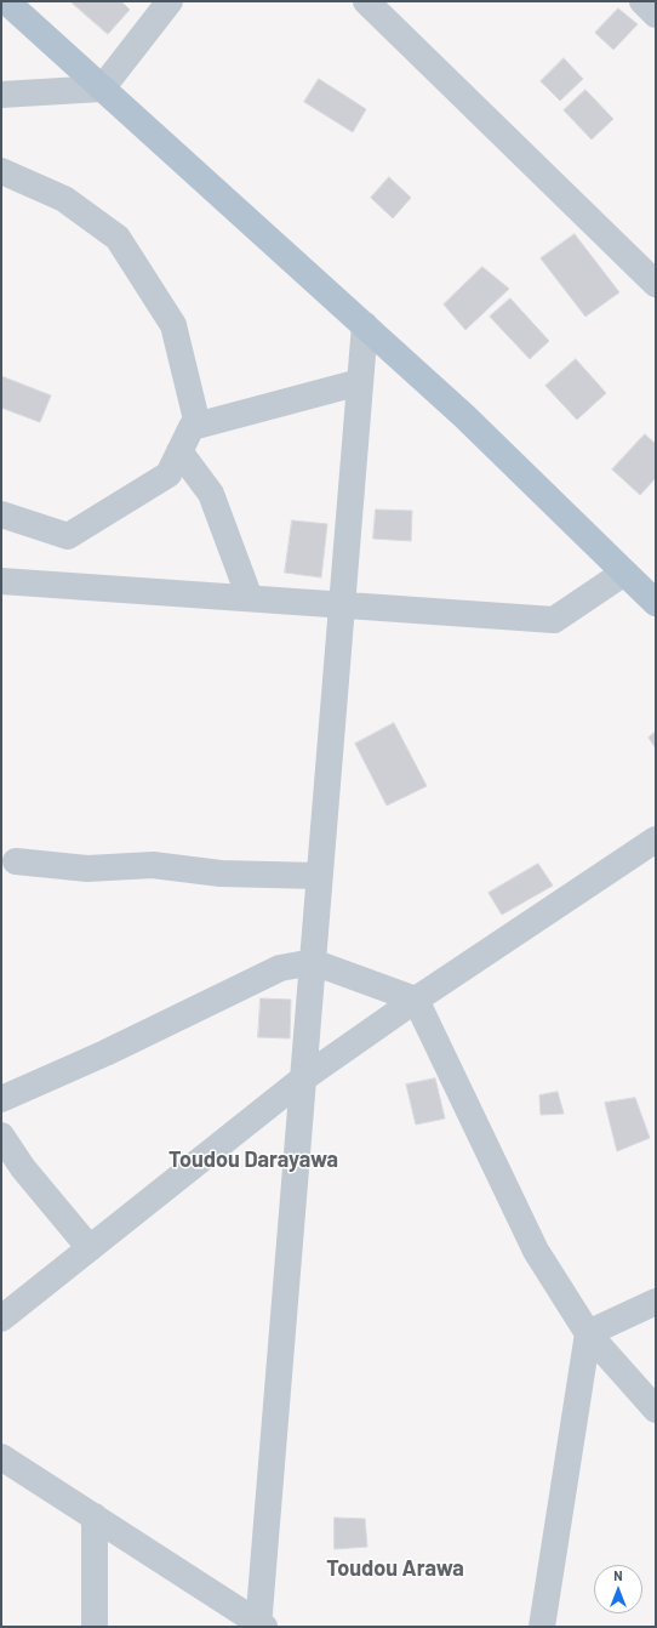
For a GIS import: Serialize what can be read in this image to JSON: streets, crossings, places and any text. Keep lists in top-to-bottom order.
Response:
{
  "districts": ["Toudou Darayawa", "Toudou Arawa"],
  "north": "top"
}
